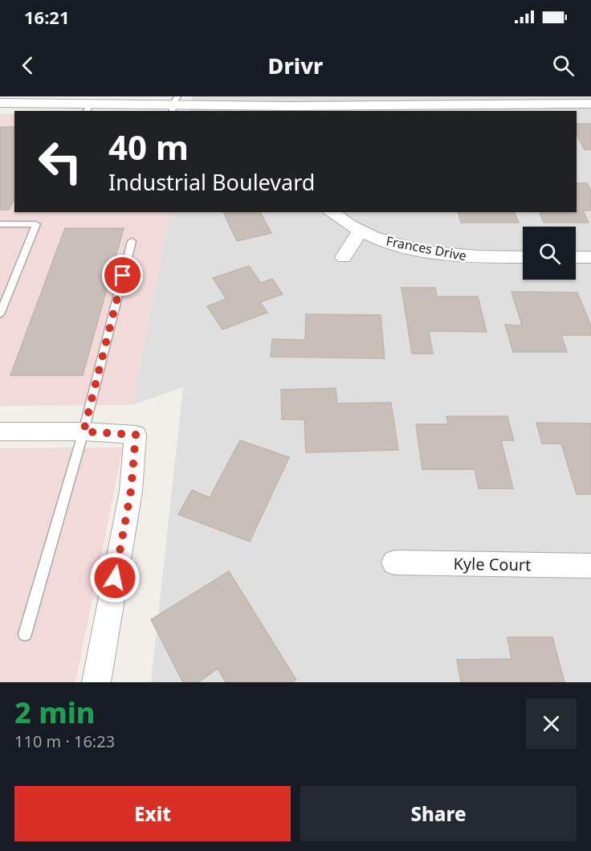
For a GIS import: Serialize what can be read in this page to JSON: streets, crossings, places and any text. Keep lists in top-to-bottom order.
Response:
{
  "streets": {
    "street": ["Frances Drive", "Kyle Court"]
  },
  "page": {
    "status": "16:21",
    "header": "Drivr",
    "turn": ["40 m", "Industrial Boulevard"],
    "heading": ["2 min", "110 m · 16:23"],
    "buttons": ["Exit", "Share"]
  }
}
